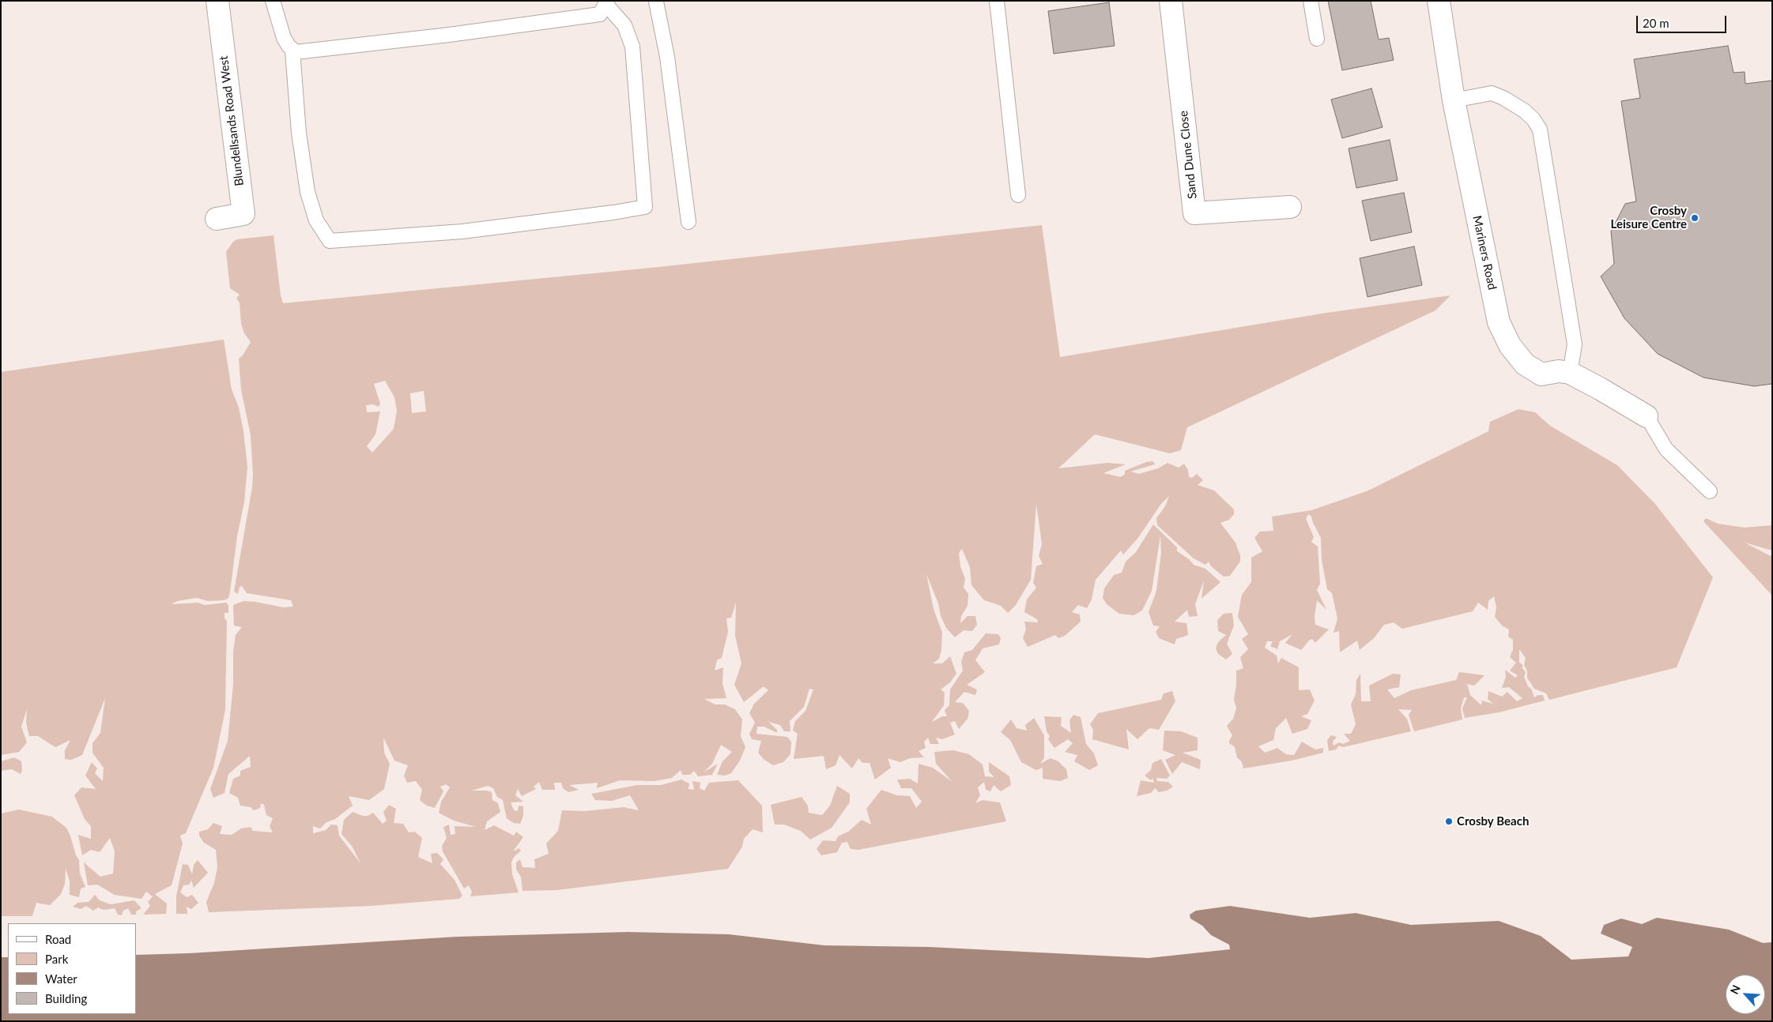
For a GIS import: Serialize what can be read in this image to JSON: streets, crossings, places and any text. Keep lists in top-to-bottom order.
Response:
{
  "streets": {
    "street": ["Blundellsands Road West", "Sand Dune Close", "Mariners Road"]
  },
  "places": ["Crosby Leisure Centre", "Crosby Beach"],
  "legend": [
    "Road",
    "Park",
    "Water",
    "Building"
  ],
  "scale_bar": "20 m",
  "north": "top left"
}
